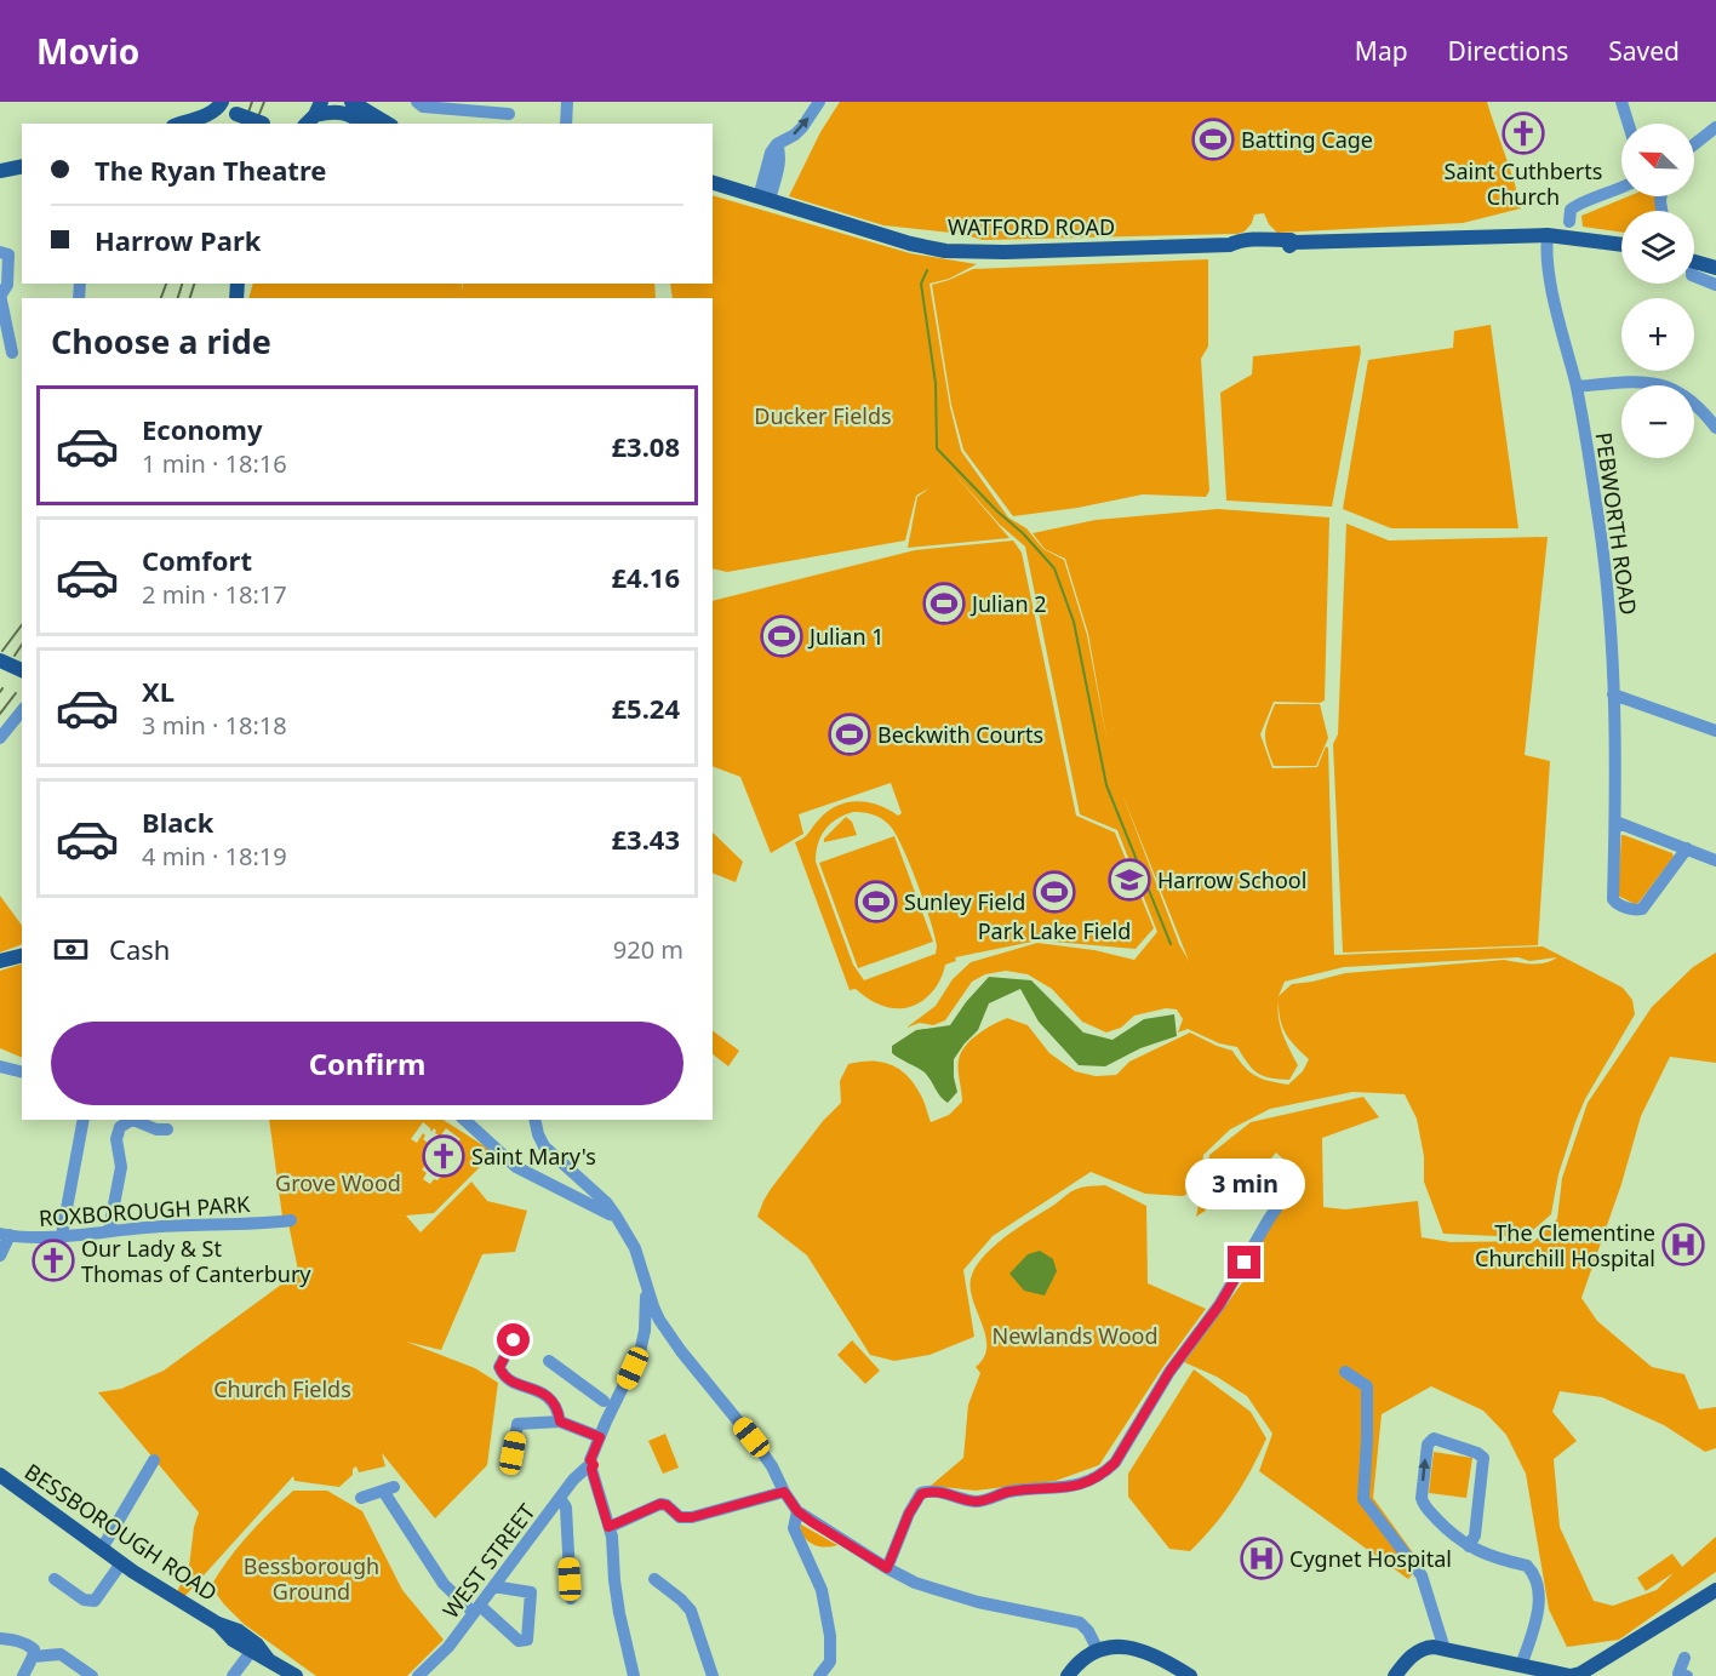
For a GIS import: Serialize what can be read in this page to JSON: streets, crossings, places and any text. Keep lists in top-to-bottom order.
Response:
{
  "streets": {
    "main road": ["WATFORD ROAD", "BESSBOROUGH ROAD"],
    "street": ["PEBWORTH ROAD", "ROXBOROUGH PARK", "WEST STREET"]
  },
  "crossings": [
    ["WATFORD ROAD", "PEBWORTH ROAD"]
  ],
  "parks": [
    "Ducker Fields",
    "Grove Wood",
    "Newlands Wood",
    "Church Fields",
    "Bessborough Ground"
  ],
  "places": {
    "church": ["Saint Cuthberts Church", "Saint Mary's", "Our Lady & St Thomas of Canterbury"],
    "sports": [
      "Batting Cage",
      "Julian 2",
      "Julian 1",
      "Beckwith Courts",
      "Park Lake Field",
      "Sunley Field"
    ],
    "school or university": ["Harrow School"],
    "hospital": ["The Clementine Churchill Hospital", "Cygnet Hospital"]
  },
  "north": "top left",
  "page": {
    "header": "Movio",
    "nav": ["Map", "Directions", "Saved"],
    "map_buttons": ["+", "−"],
    "banner": ["The Ryan Theatre", "Harrow Park"],
    "heading": "Choose a ride",
    "list": [
      {
        "name": "Economy",
        "note": "1 min · 18:16",
        "value": "£3.08"
      },
      {
        "name": "Comfort",
        "note": "2 min · 18:17",
        "value": "£4.16"
      },
      {
        "name": "XL",
        "note": "3 min · 18:18",
        "value": "£5.24"
      },
      {
        "name": "Black",
        "note": "4 min · 18:19",
        "value": "£3.43"
      }
    ],
    "pay": ["Cash", "920 m"],
    "buttons": "Confirm",
    "bubble": "3 min"
  }
}
